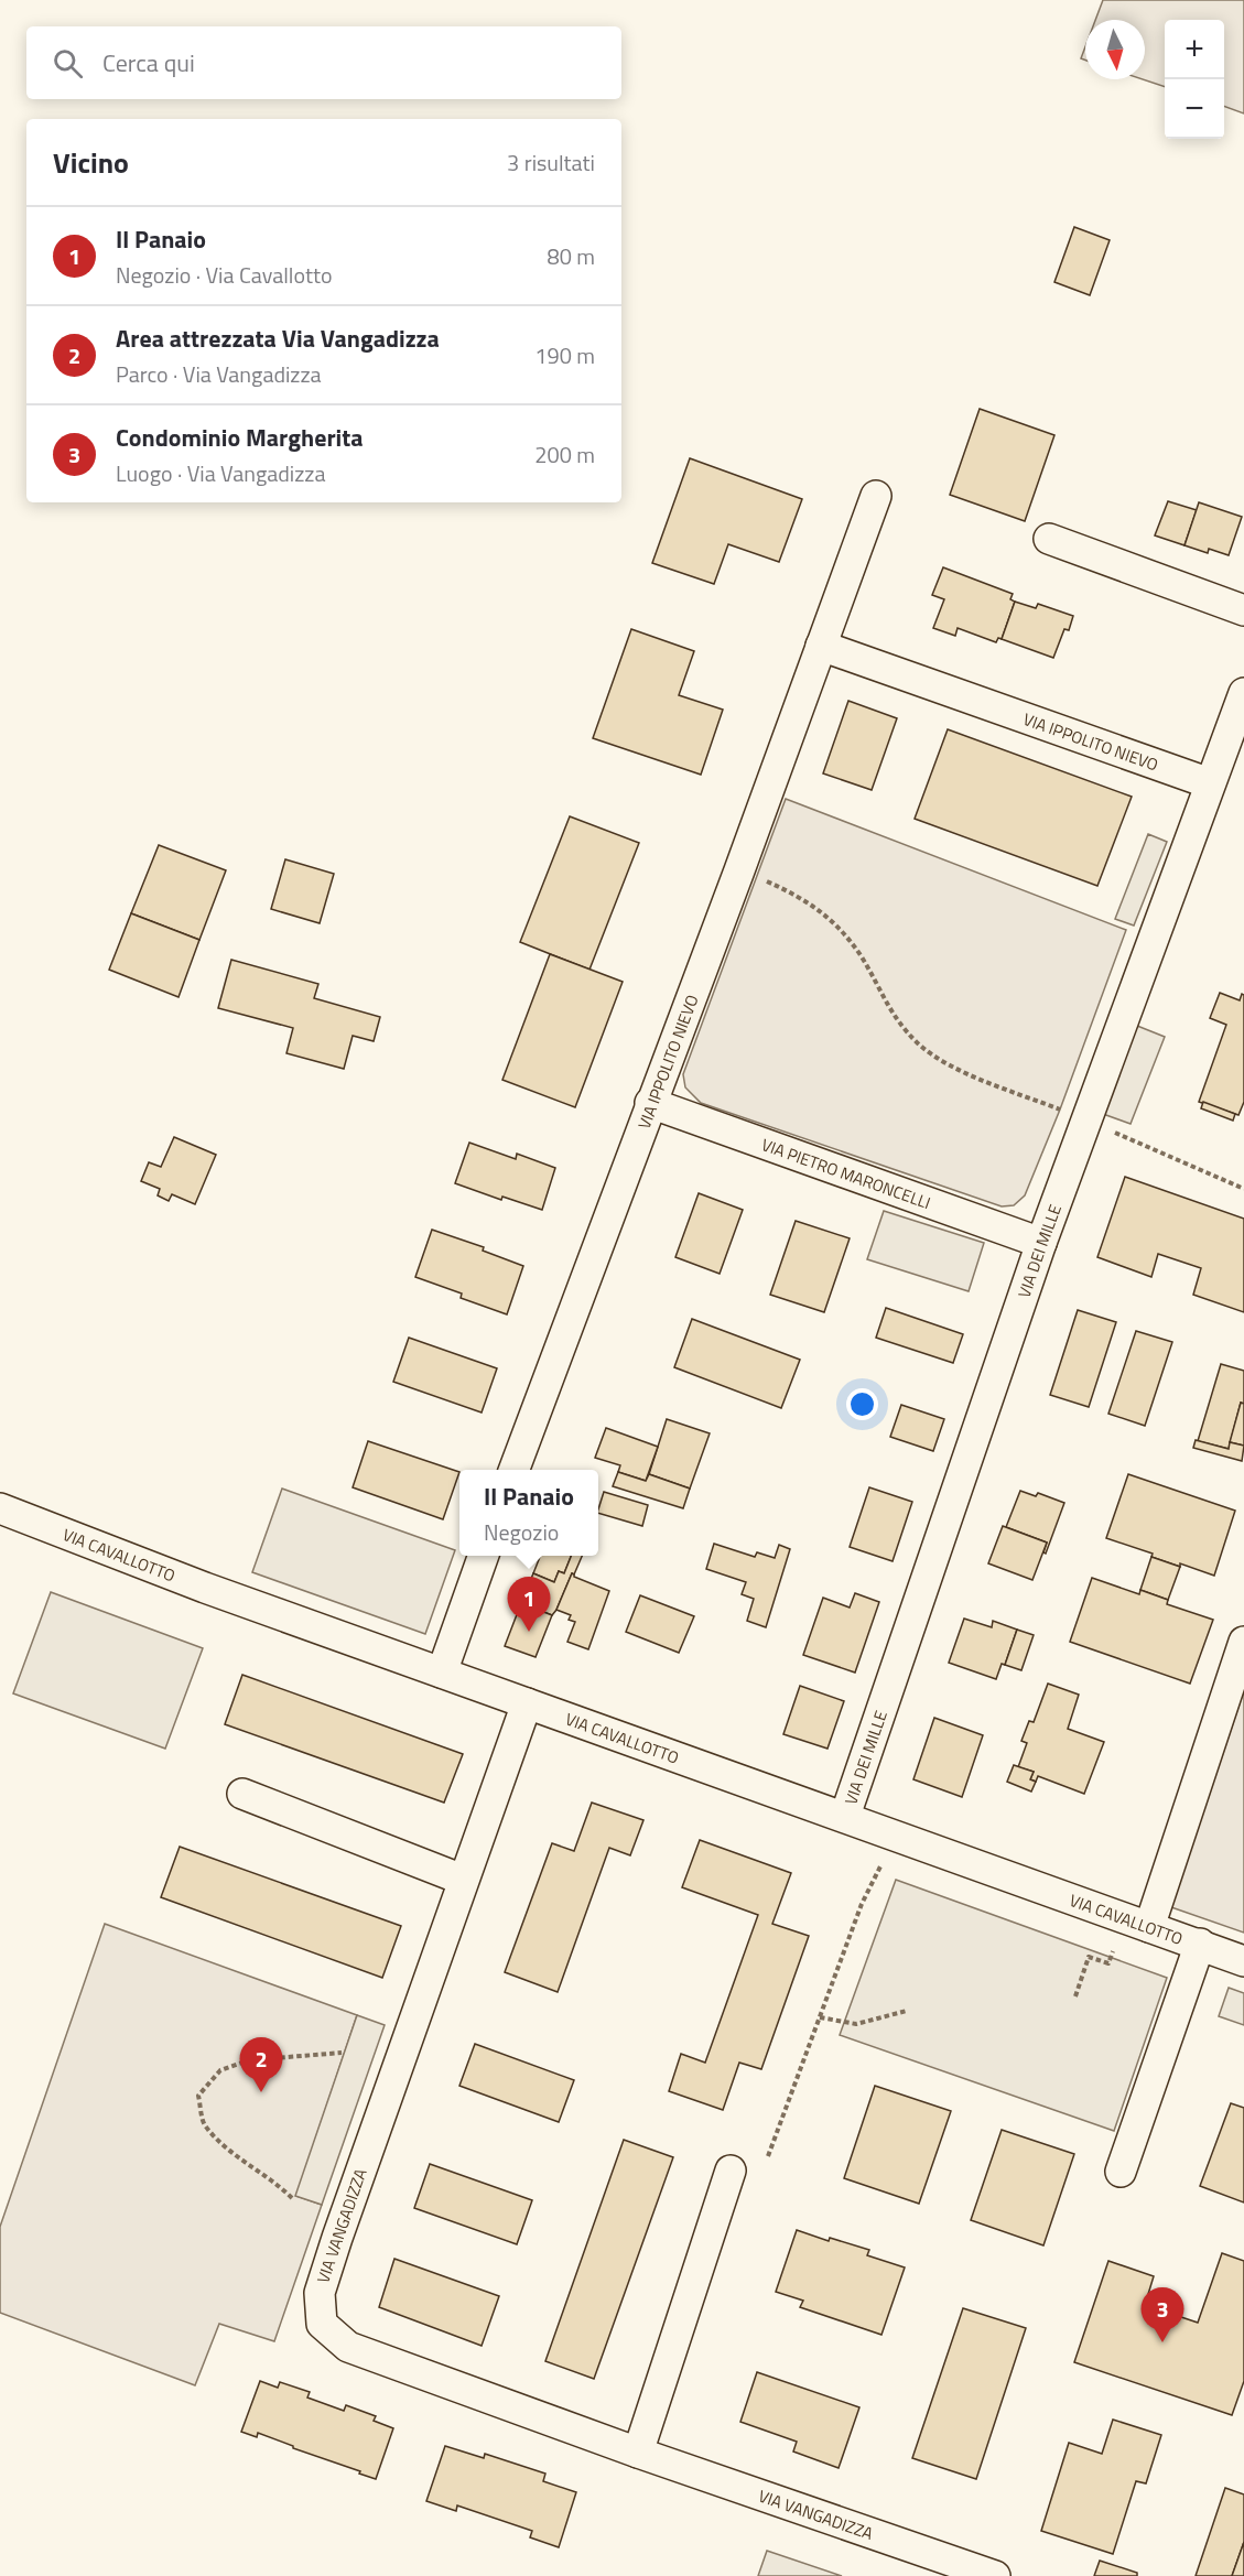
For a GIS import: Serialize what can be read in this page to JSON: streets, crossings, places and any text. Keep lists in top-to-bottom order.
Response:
{
  "streets": {
    "street": [
      "VIA IPPOLITO NIEVO",
      "VIA PIETRO MARONCELLI",
      "VIA DEI MILLE",
      "VIA CAVALLOTTO",
      "VIA VANGADIZZA"
    ]
  },
  "crossings": [
    ["VIA IPPOLITO NIEVO", "VIA PIETRO MARONCELLI"],
    ["VIA IPPOLITO NIEVO", "VIA DEI MILLE"],
    ["VIA PIETRO MARONCELLI", "VIA DEI MILLE"],
    ["VIA DEI MILLE", "VIA CAVALLOTTO"],
    ["VIA CAVALLOTTO", "VIA VANGADIZZA"]
  ],
  "north": "bottom",
  "page": {
    "map_buttons": ["+", "−"],
    "search": "Cerca qui",
    "heading": ["Vicino", "3 risultati"],
    "list": [
      {
        "mark": "1",
        "name": "Il Panaio",
        "note": "Negozio · Via Cavallotto",
        "value": "80 m"
      },
      {
        "mark": "2",
        "name": "Area attrezzata Via Vangadizza",
        "note": "Parco · Via Vangadizza",
        "value": "190 m"
      },
      {
        "mark": "3",
        "name": "Condominio Margherita",
        "note": "Luogo · Via Vangadizza",
        "value": "200 m"
      }
    ],
    "popup": ["Il Panaio", "Negozio"],
    "pins": ["1", "2", "3"]
  }
}
